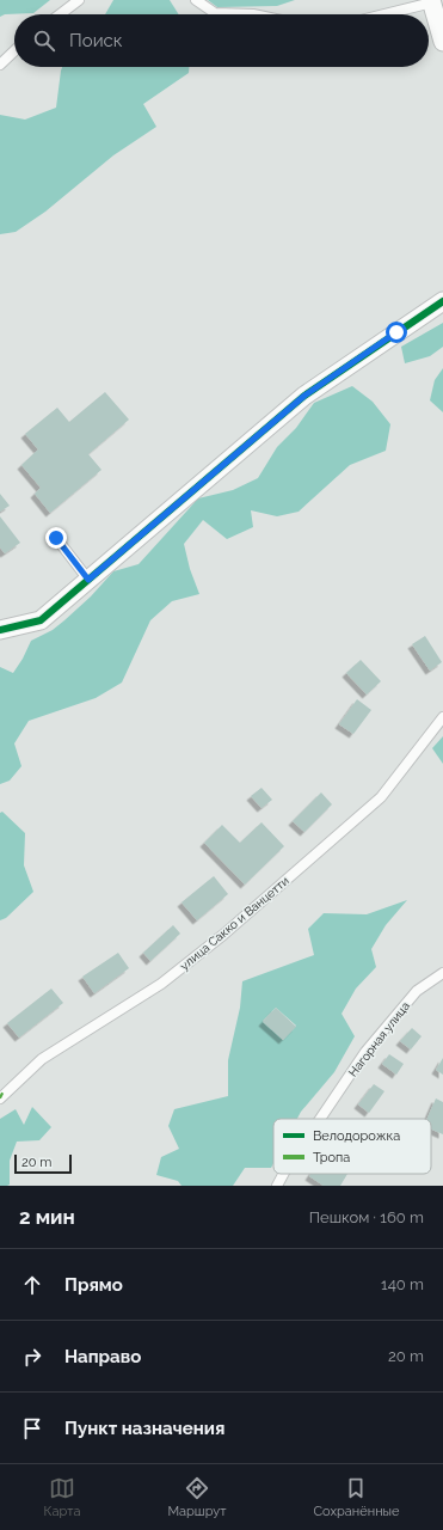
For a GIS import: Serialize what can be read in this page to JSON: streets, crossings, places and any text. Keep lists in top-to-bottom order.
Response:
{
  "streets": {
    "lane": ["улица Сакко и Ванцетти", "Нагорная улица"]
  },
  "legend": ["Велодорожка", "Тропа"],
  "scale_bar": "20 m",
  "page": {
    "search": "Поиск",
    "scale": "20 m",
    "heading": ["2 мин", "Пешком · 160 m"],
    "list": [
      ["Прямо", "140 m"],
      ["Направо", "20 m"],
      "Пункт назначения"
    ],
    "nav": ["Карта", "Маршрут", "Сохранённые"]
  }
}
